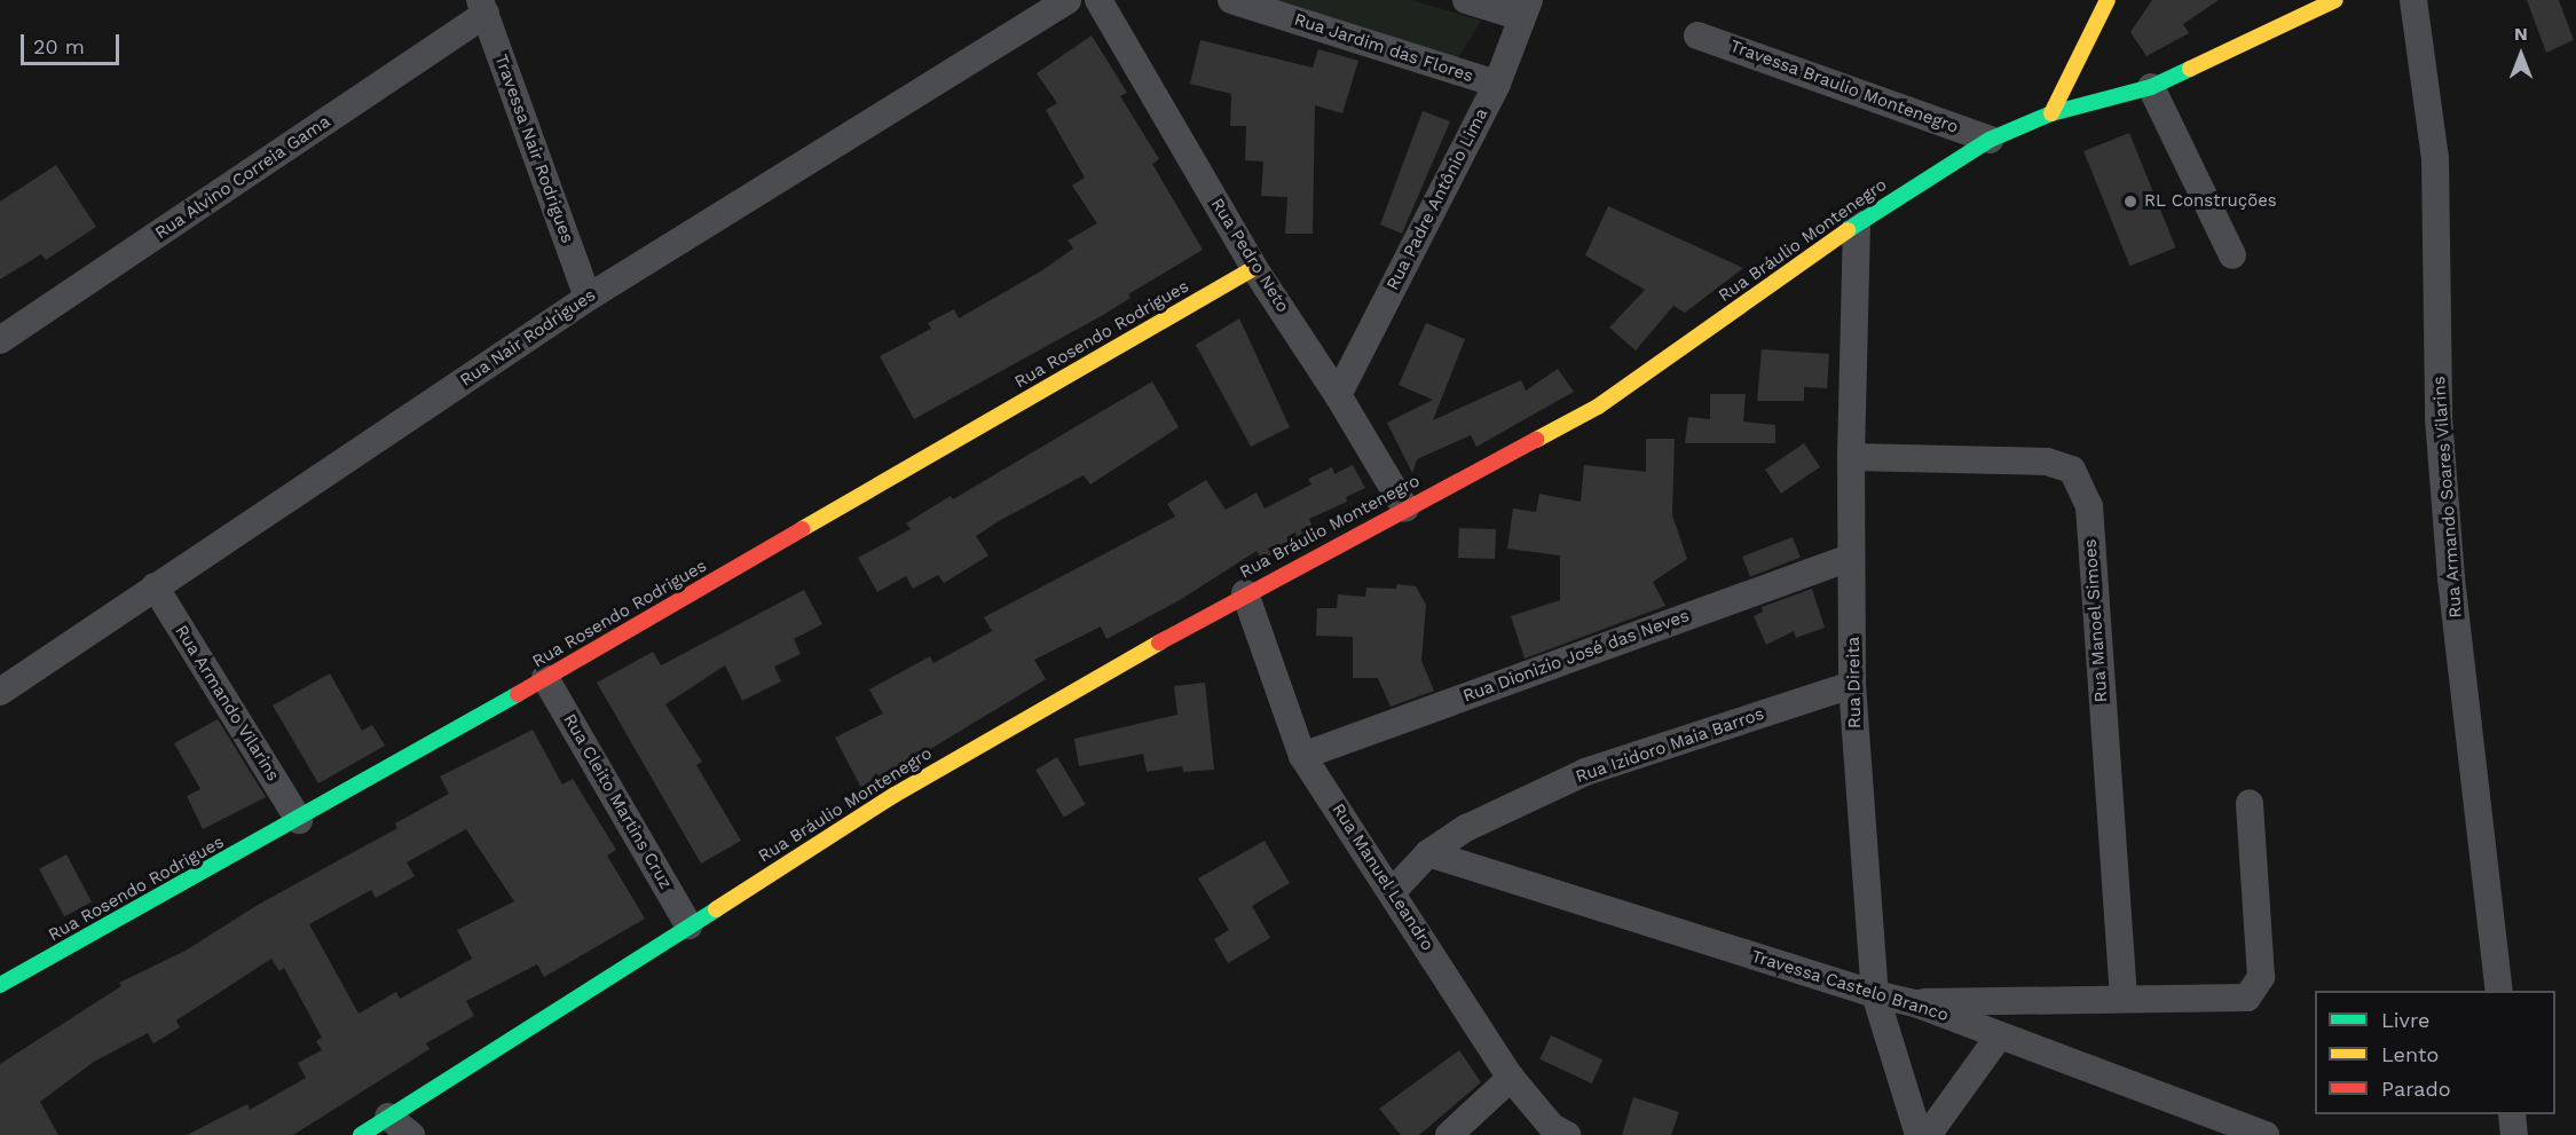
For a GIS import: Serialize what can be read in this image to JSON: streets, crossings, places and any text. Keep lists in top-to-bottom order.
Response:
{
  "streets": {
    "street": [
      "Rua Jardim das Flores",
      "Travessa Braulio Montenegro",
      "Travessa Nair Rodrigues",
      "Rua Alvino Correia Gama",
      "Rua Padre Antônio Lima",
      "Rua Bráulio Montenegro",
      "Rua Pedro Neto",
      "Rua Rosendo Rodrigues",
      "Rua Nair Rodrigues",
      "Rua Armando Soares Vilarins",
      "Rua Manoel Simoes",
      "Rua Dionizio José das Neves",
      "Rua Direita",
      "Rua Armando Vilarins",
      "Rua Izidoro Maia Barros",
      "Rua Cleito Martins Cruz",
      "Rua Manuel Leandro",
      "Travessa Castelo Branco"
    ]
  },
  "crossings": [
    ["Rua Jardim das Flores", "Rua Padre Antônio Lima"],
    ["Travessa Braulio Montenegro", "Rua Bráulio Montenegro"],
    ["Travessa Nair Rodrigues", "Rua Alvino Correia Gama"],
    ["Travessa Nair Rodrigues", "Rua Nair Rodrigues"],
    ["Rua Padre Antônio Lima", "Rua Pedro Neto"],
    ["Rua Bráulio Montenegro", "Rua Pedro Neto"],
    ["Rua Bráulio Montenegro", "Rua Direita"],
    ["Rua Bráulio Montenegro", "Rua Cleito Martins Cruz"],
    ["Rua Bráulio Montenegro", "Rua Manuel Leandro"],
    ["Rua Pedro Neto", "Rua Rosendo Rodrigues"],
    ["Rua Rosendo Rodrigues", "Rua Armando Vilarins"],
    ["Rua Rosendo Rodrigues", "Rua Cleito Martins Cruz"],
    ["Rua Nair Rodrigues", "Rua Armando Vilarins"],
    ["Rua Manoel Simoes", "Rua Direita"],
    ["Rua Dionizio José das Neves", "Rua Direita"],
    ["Rua Dionizio José das Neves", "Rua Manuel Leandro"],
    ["Rua Direita", "Rua Izidoro Maia Barros"],
    ["Rua Direita", "Travessa Castelo Branco"],
    ["Rua Izidoro Maia Barros", "Rua Manuel Leandro"],
    ["Rua Izidoro Maia Barros", "Travessa Castelo Branco"]
  ],
  "places": ["RL Construções"],
  "legend": ["Livre", "Lento", "Parado"],
  "scale_bar": "20 m",
  "north": "top"
}
